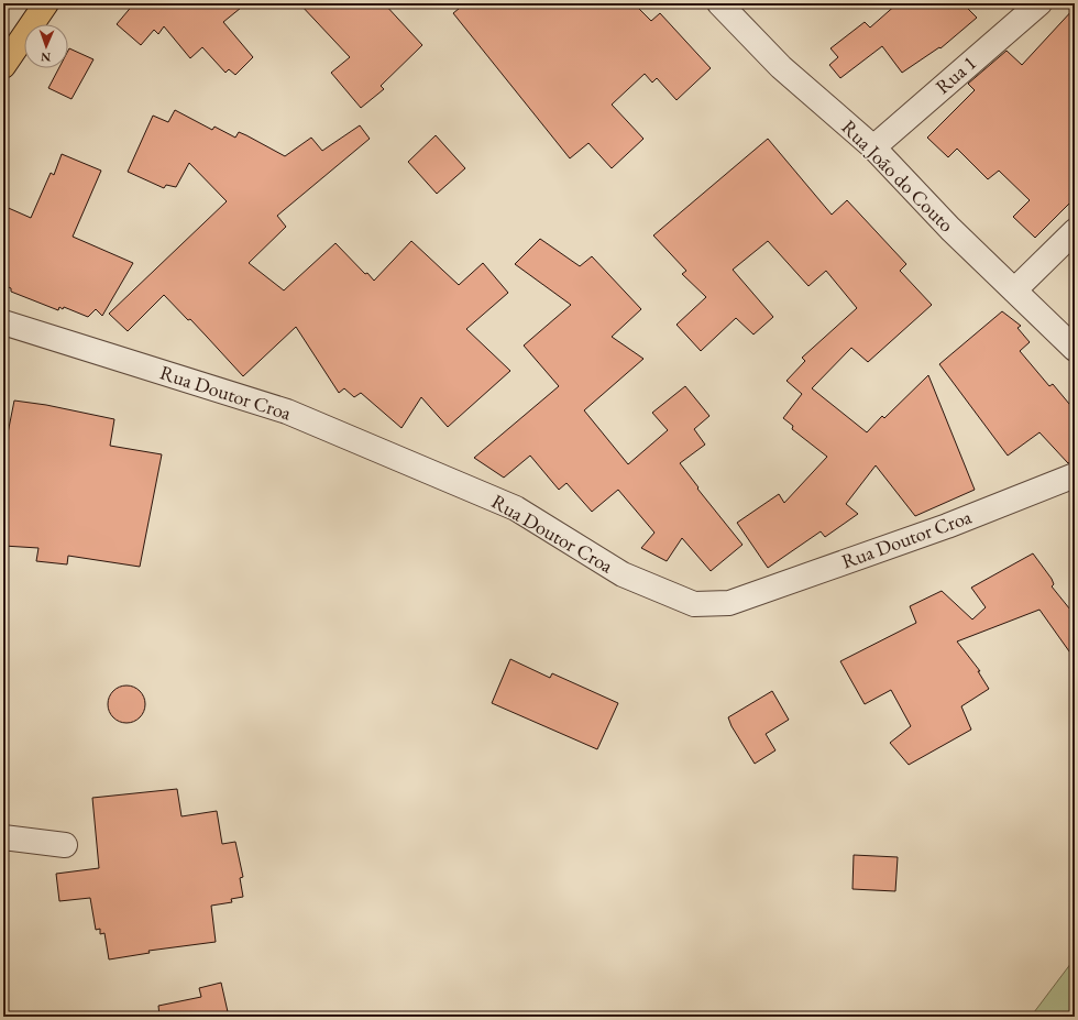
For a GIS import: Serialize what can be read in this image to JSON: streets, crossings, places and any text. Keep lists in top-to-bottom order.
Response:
{
  "streets": {
    "street": ["Rua 1", "Rua João do Couto", "Rua Doutor Croa"]
  },
  "crossings": [
    ["Rua 1", "Rua João do Couto"]
  ],
  "north": "bottom"
}
